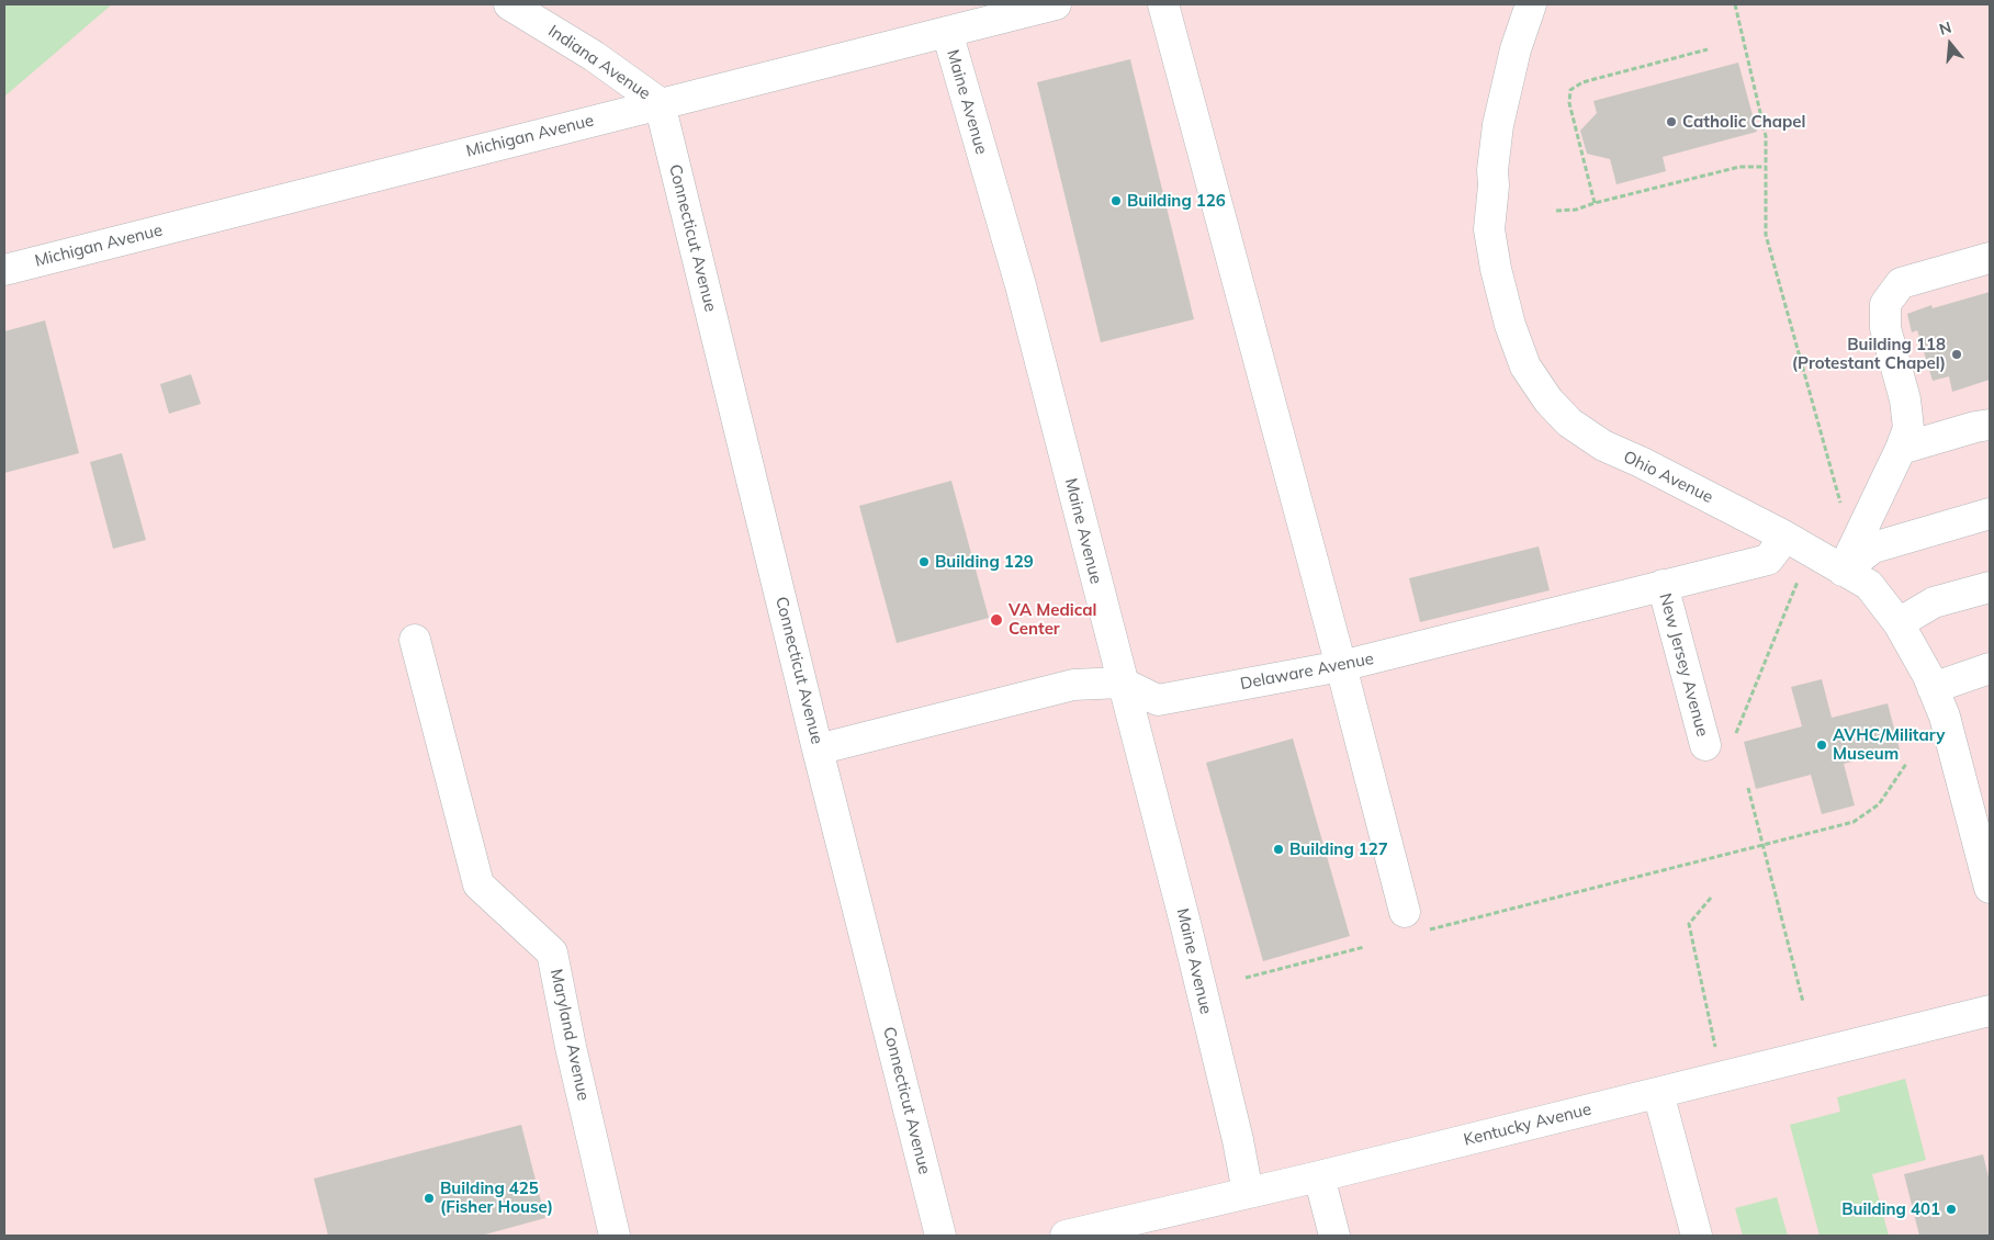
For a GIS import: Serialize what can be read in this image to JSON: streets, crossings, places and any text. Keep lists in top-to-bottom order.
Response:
{
  "streets": {
    "street": [
      "Indiana Avenue",
      "Maine Avenue",
      "Michigan Avenue",
      "Connecticut Avenue",
      "Ohio Avenue",
      "New Jersey Avenue",
      "Delaware Avenue",
      "Maryland Avenue",
      "Kentucky Avenue"
    ]
  },
  "crossings": [
    ["Indiana Avenue", "Michigan Avenue"],
    ["Indiana Avenue", "Connecticut Avenue"],
    ["Maine Avenue", "Michigan Avenue"],
    ["Maine Avenue", "Delaware Avenue"],
    ["Maine Avenue", "Kentucky Avenue"],
    ["Michigan Avenue", "Connecticut Avenue"],
    ["Connecticut Avenue", "Delaware Avenue"],
    ["Ohio Avenue", "Delaware Avenue"],
    ["New Jersey Avenue", "Delaware Avenue"]
  ],
  "places": [
    "Catholic Chapel",
    "Building 126",
    "Building 118 (Protestant Chapel)",
    "Building 129",
    "VA Medical Center",
    "AVHC/Military Museum",
    "Building 127",
    "Building 425 (Fisher House)",
    "Building 401"
  ],
  "north": "top"
}
